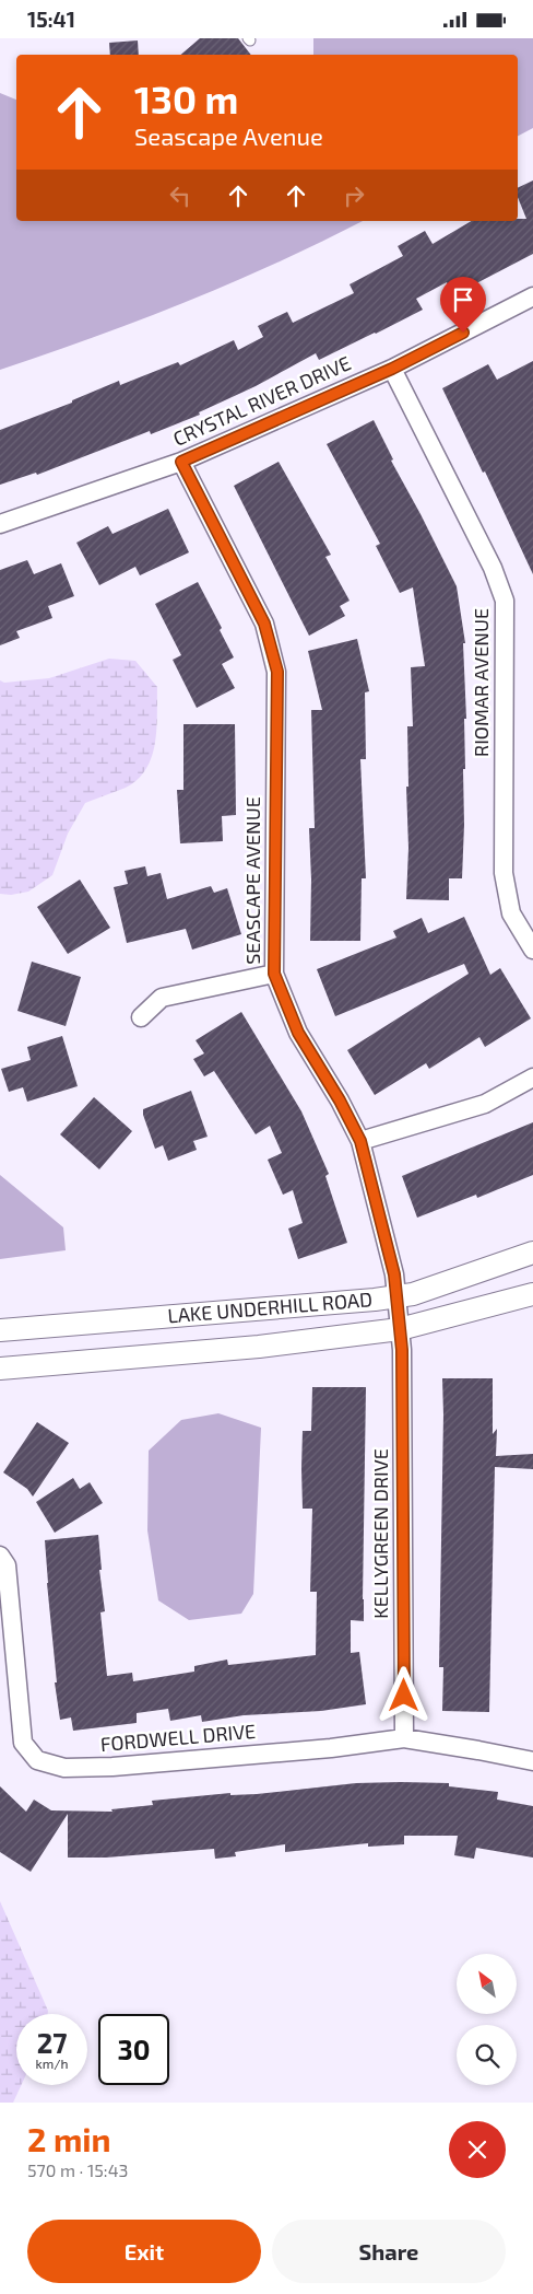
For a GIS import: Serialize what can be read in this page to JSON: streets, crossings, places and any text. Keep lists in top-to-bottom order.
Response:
{
  "streets": {
    "street": [
      "CRYSTAL RIVER DRIVE",
      "RIOMAR AVENUE",
      "SEASCAPE AVENUE",
      "LAKE UNDERHILL ROAD",
      "KELLYGREEN DRIVE",
      "FORDWELL DRIVE"
    ]
  },
  "crossings": [
    ["CRYSTAL RIVER DRIVE", "RIOMAR AVENUE"],
    ["CRYSTAL RIVER DRIVE", "SEASCAPE AVENUE"],
    ["SEASCAPE AVENUE", "LAKE UNDERHILL ROAD"],
    ["SEASCAPE AVENUE", "KELLYGREEN DRIVE"],
    ["LAKE UNDERHILL ROAD", "KELLYGREEN DRIVE"],
    ["KELLYGREEN DRIVE", "FORDWELL DRIVE"]
  ],
  "north": "top left",
  "page": {
    "status": "15:41",
    "turn": ["130 m", "Seascape Avenue"],
    "speed": "27 km/h",
    "limit": "30",
    "heading": ["2 min", "570 m · 15:43"],
    "buttons": ["Exit", "Share"]
  }
}
